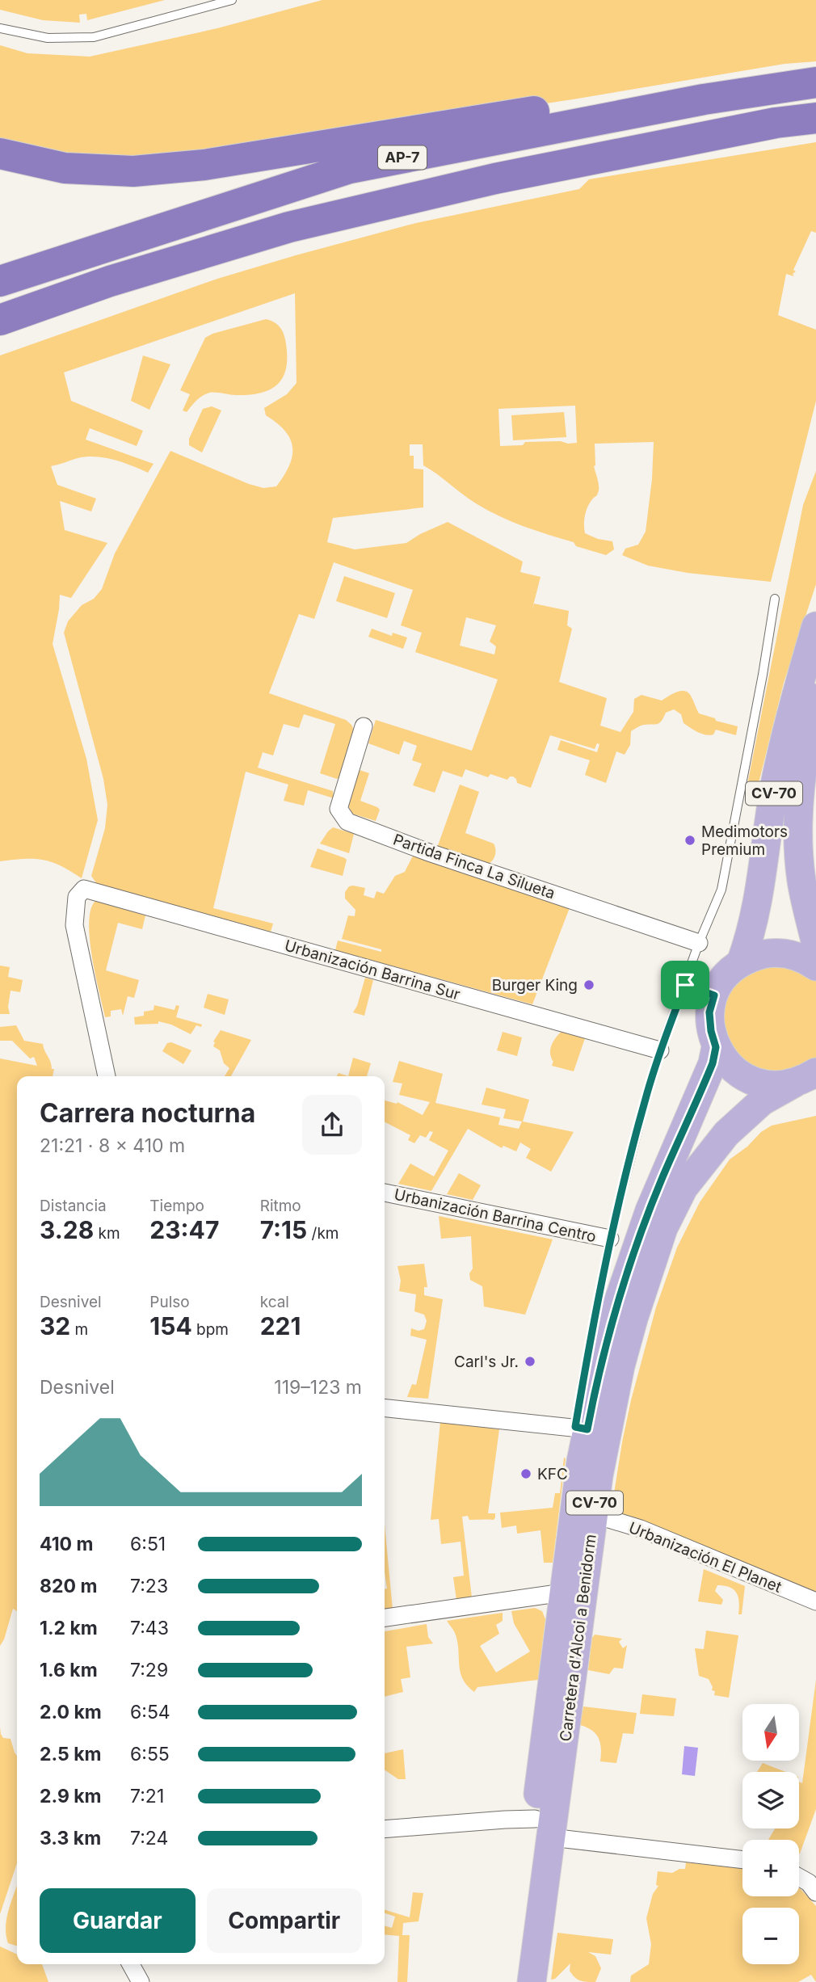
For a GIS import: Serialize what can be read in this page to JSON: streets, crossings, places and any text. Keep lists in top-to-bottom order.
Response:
{
  "streets": {
    "highway": ["AP-7"],
    "main road": ["CV-70", "Carretera d'Alcoi a Benidorm"],
    "street": [
      "Partida Finca La Silueta",
      "Urbanización Barrina Sur",
      "Urbanización Barrina Centro",
      "Urbanización El Planet"
    ]
  },
  "crossings": [
    ["CV-70", "Carretera d'Alcoi a Benidorm"],
    ["Urbanización El Planet", "Carretera d'Alcoi a Benidorm"]
  ],
  "places": [
    "Medimotors Premium",
    "Burger King",
    "Carl's Jr.",
    "KFC"
  ],
  "north": "bottom",
  "page": {
    "heading": ["Carrera nocturna", "21:21 · 8 × 410 m"],
    "stats": [
      ["Distancia", "3.28 km"],
      ["Tiempo", "23:47"],
      ["Ritmo", "7:15 /km"],
      ["Desnivel", "32 m"],
      ["Pulso", "154 bpm"],
      ["kcal", "221"]
    ],
    "chart": ["Desnivel", "119–123 m"],
    "list": [
      {
        "name": "410 m",
        "note": "6:51"
      },
      {
        "name": "820 m",
        "note": "7:23"
      },
      {
        "name": "1.2 km",
        "note": "7:43"
      },
      {
        "name": "1.6 km",
        "note": "7:29"
      },
      {
        "name": "2.0 km",
        "note": "6:54"
      },
      {
        "name": "2.5 km",
        "note": "6:55"
      },
      {
        "name": "2.9 km",
        "note": "7:21"
      },
      {
        "name": "3.3 km",
        "note": "7:24"
      }
    ],
    "map_buttons": ["+", "−"],
    "buttons": ["Guardar", "Compartir"]
  }
}
